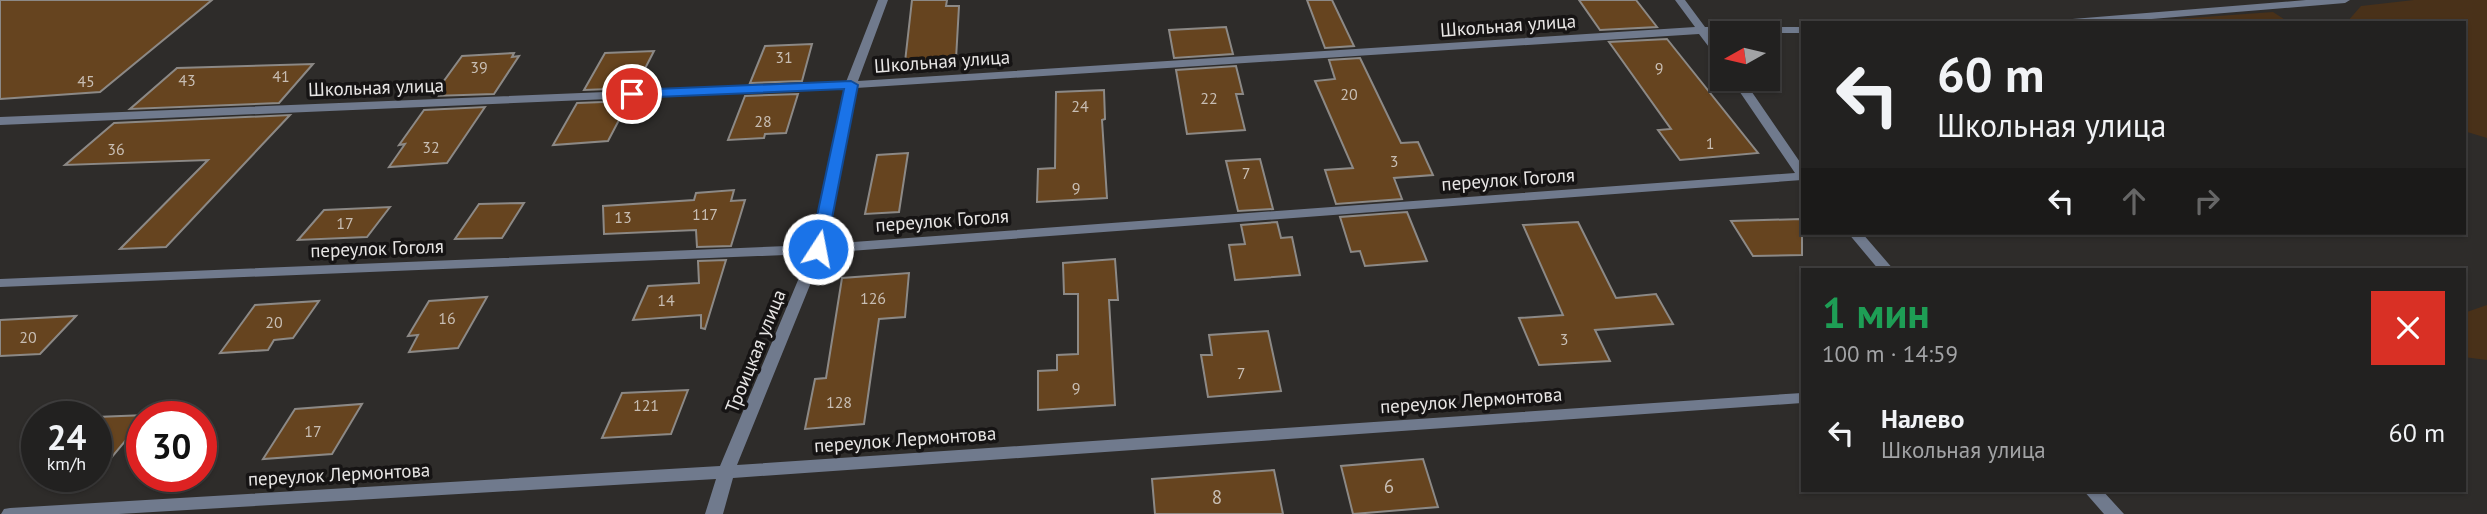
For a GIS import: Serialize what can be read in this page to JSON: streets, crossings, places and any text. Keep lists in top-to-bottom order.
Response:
{
  "streets": {
    "street": [
      "Школьная улица",
      "переулок Гоголя",
      "Троицкая улица",
      "переулок Лермонтова"
    ]
  },
  "crossings": [
    ["Школьная улица", "Троицкая улица"],
    ["переулок Гоголя", "Троицкая улица"],
    ["Троицкая улица", "переулок Лермонтова"]
  ],
  "house_numbers": [
    "31",
    "39",
    "9",
    "41",
    "43",
    "45",
    "20",
    "22",
    "24",
    "28",
    "1",
    "32",
    "36",
    "3",
    "7",
    "9",
    "117",
    "13",
    "17",
    "126",
    "14",
    "16",
    "20",
    "20",
    "3",
    "7",
    "9",
    "128",
    "121",
    "17",
    "6",
    "8"
  ],
  "north": "left",
  "page": {
    "turn": ["60 m", "Школьная улица"],
    "heading": ["1 мин", "100 m · 14:59"],
    "list": [
      {
        "name": "Налево",
        "note": "Школьная улица",
        "value": "60 m"
      }
    ],
    "speed": "24 km/h",
    "limit": "30"
  }
}
